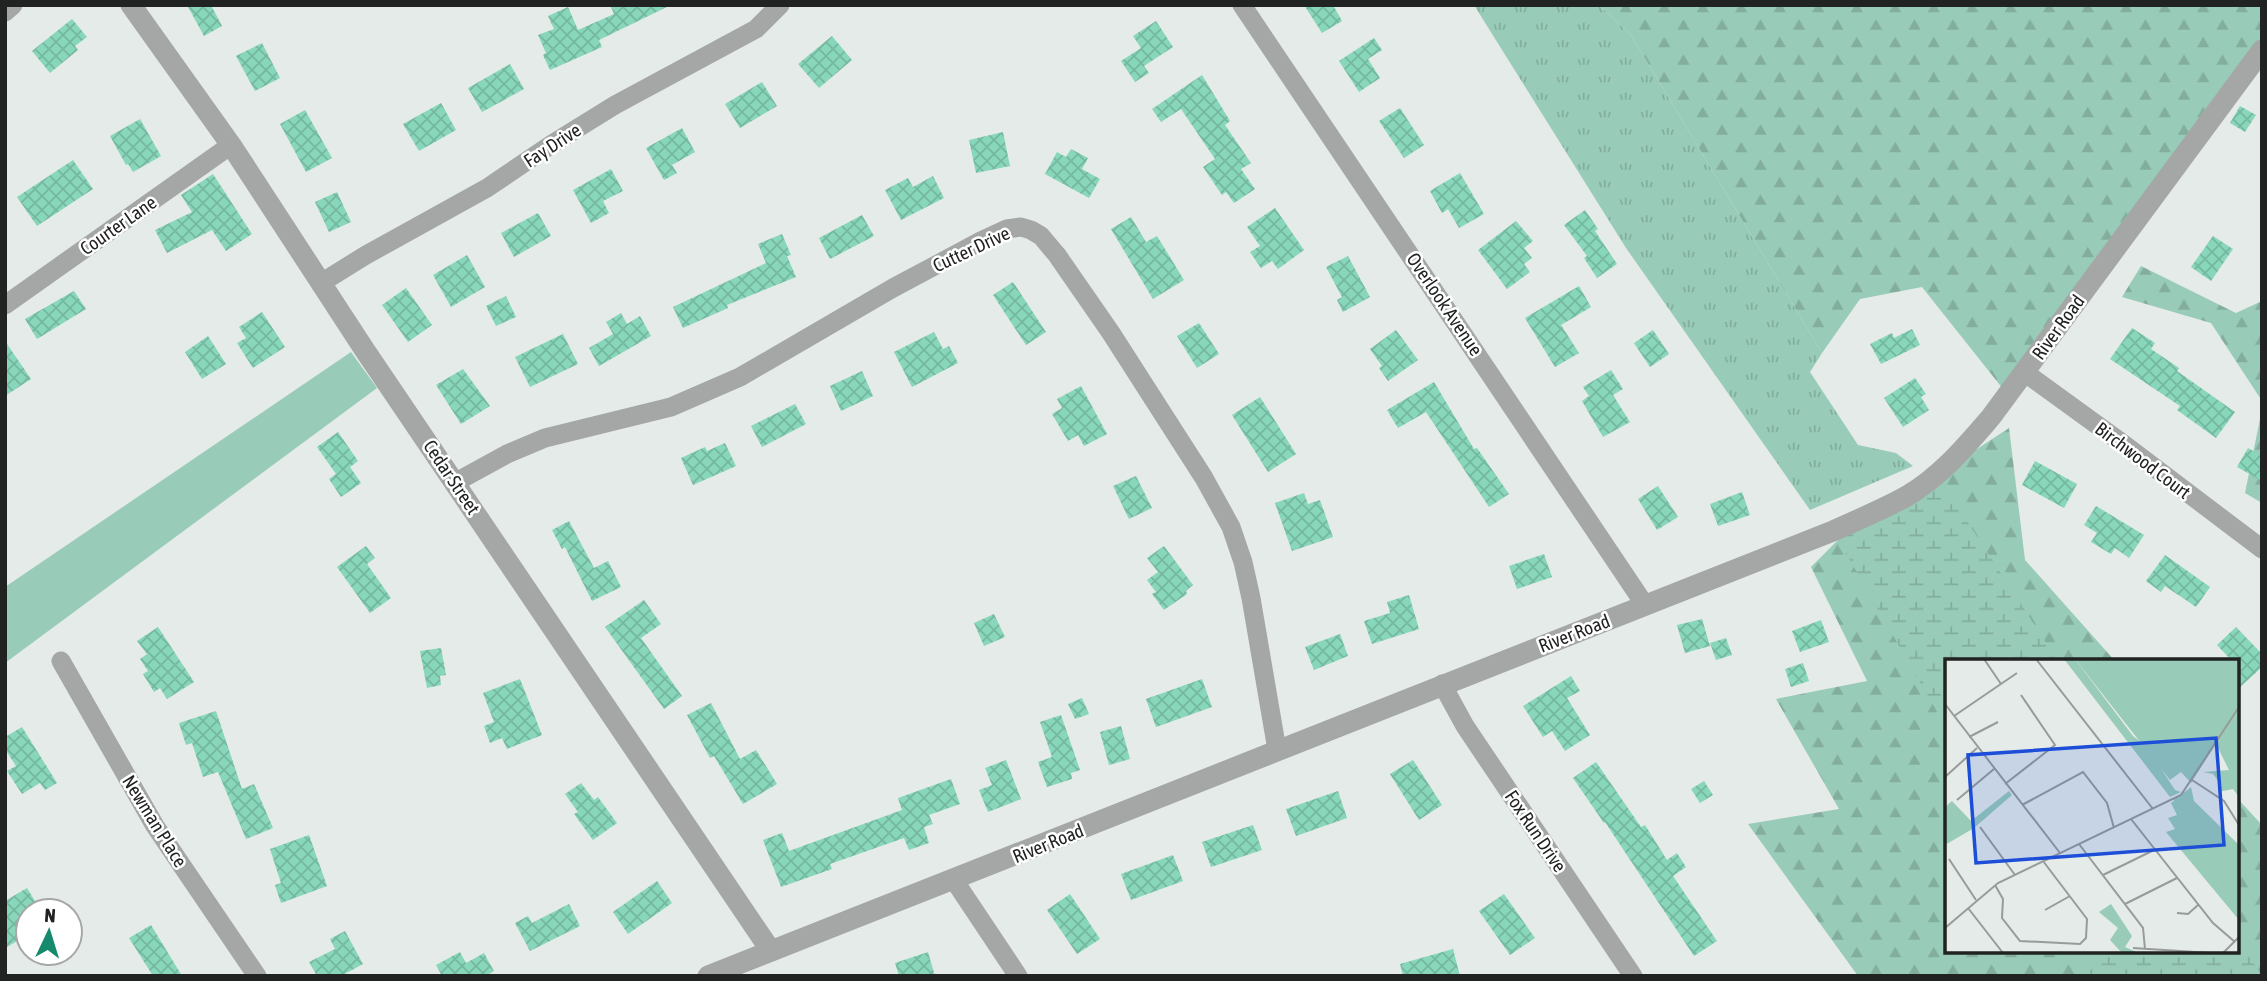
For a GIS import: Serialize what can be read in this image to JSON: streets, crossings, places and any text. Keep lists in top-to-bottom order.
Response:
{
  "streets": {
    "street": [
      "Fay Drive",
      "Courter Lane",
      "Cutter Drive",
      "Overlook Avenue",
      "River Road",
      "Birchwood Court",
      "Cedar Street",
      "Newman Place",
      "Fox Run Drive"
    ]
  },
  "crossings": [
    ["Fay Drive", "Cedar Street"],
    ["Courter Lane", "Cedar Street"],
    ["Cutter Drive", "River Road"],
    ["Cutter Drive", "Cedar Street"],
    ["Overlook Avenue", "River Road"],
    ["River Road", "Birchwood Court"],
    ["River Road", "Cedar Street"],
    ["River Road", "Fox Run Drive"]
  ],
  "north": "top"
}
